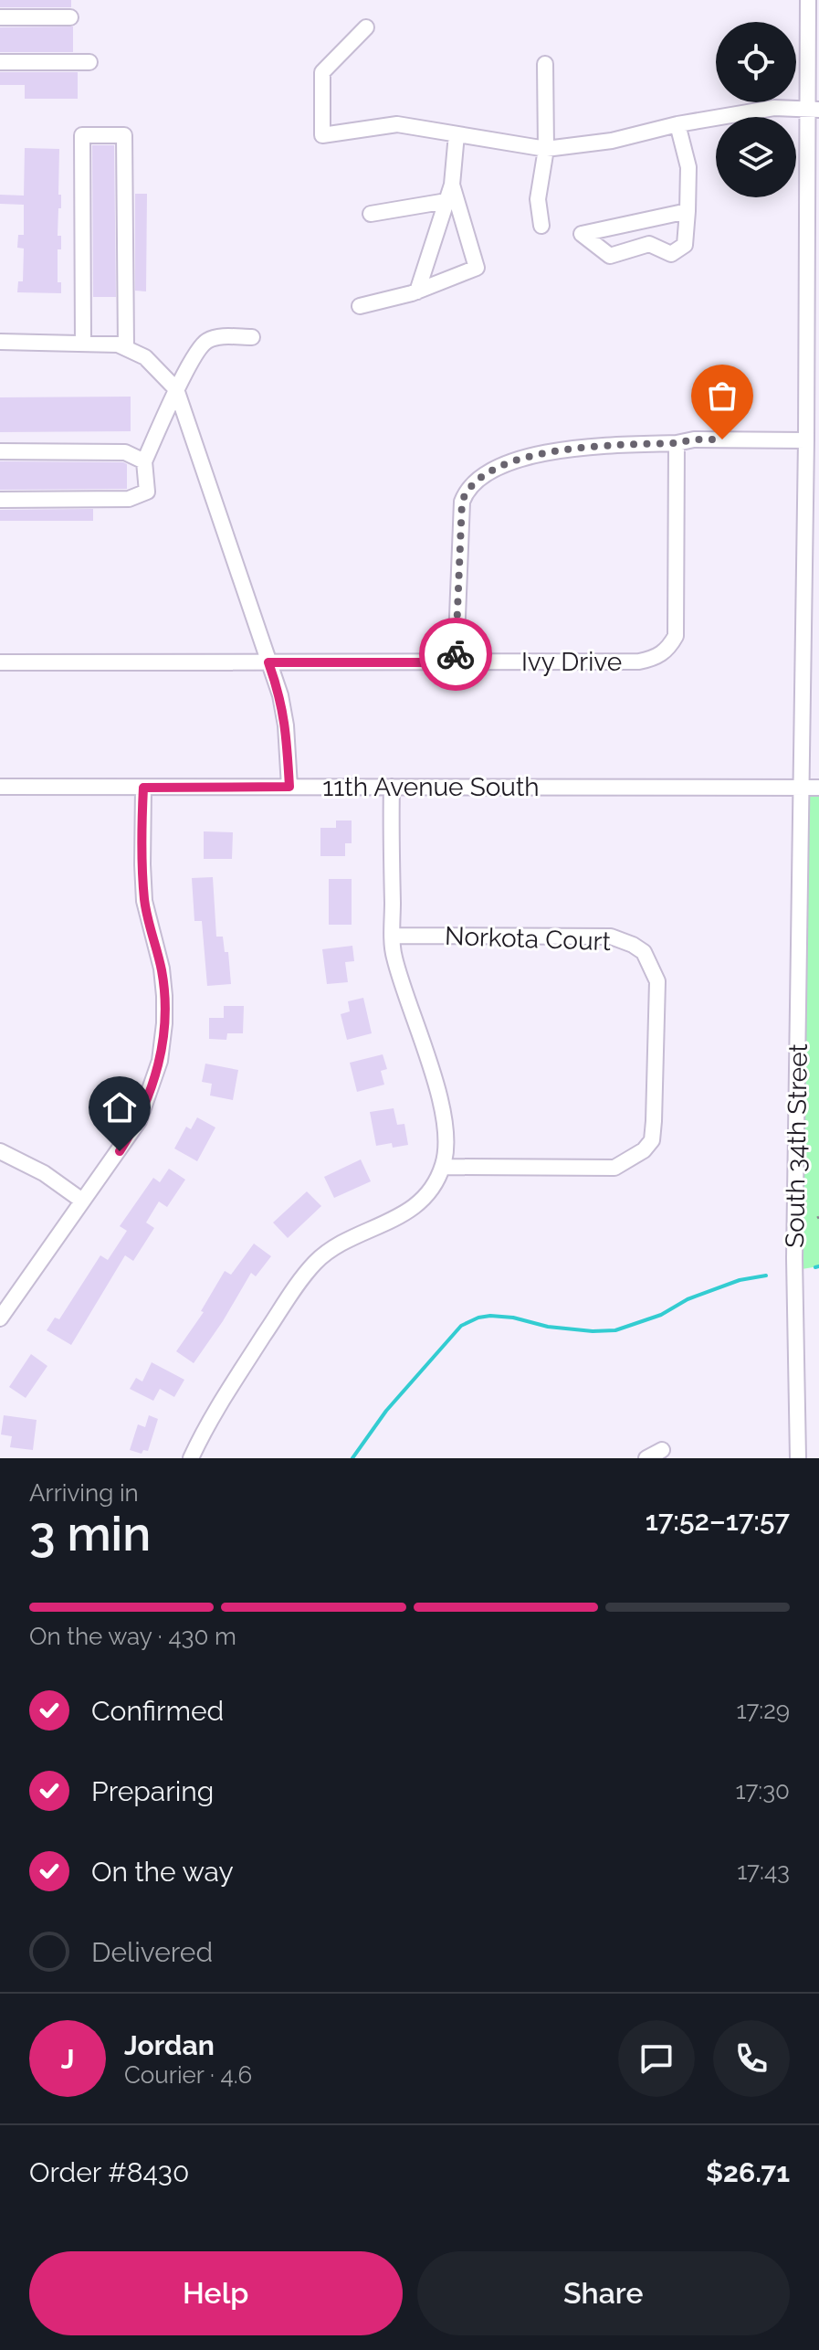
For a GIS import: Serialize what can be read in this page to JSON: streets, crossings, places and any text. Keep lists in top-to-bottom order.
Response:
{
  "streets": {
    "street": [
      "Ivy Drive",
      "11th Avenue South",
      "Norkota Court",
      "South 34th Street"
    ]
  },
  "crossings": [
    ["11th Avenue South", "South 34th Street"]
  ],
  "page": {
    "heading": ["3 min", "Arriving in", "17:52–17:57"],
    "panel": [
      "Jordan",
      "Courier · 4.6",
      "Order #8430",
      "$26.71"
    ],
    "bar": "On the way · 430 m",
    "list": [
      ["Confirmed", "17:29"],
      ["Preparing", "17:30"],
      ["On the way", "17:43"],
      "Delivered"
    ],
    "round": "J",
    "buttons": ["Help", "Share"]
  }
}
